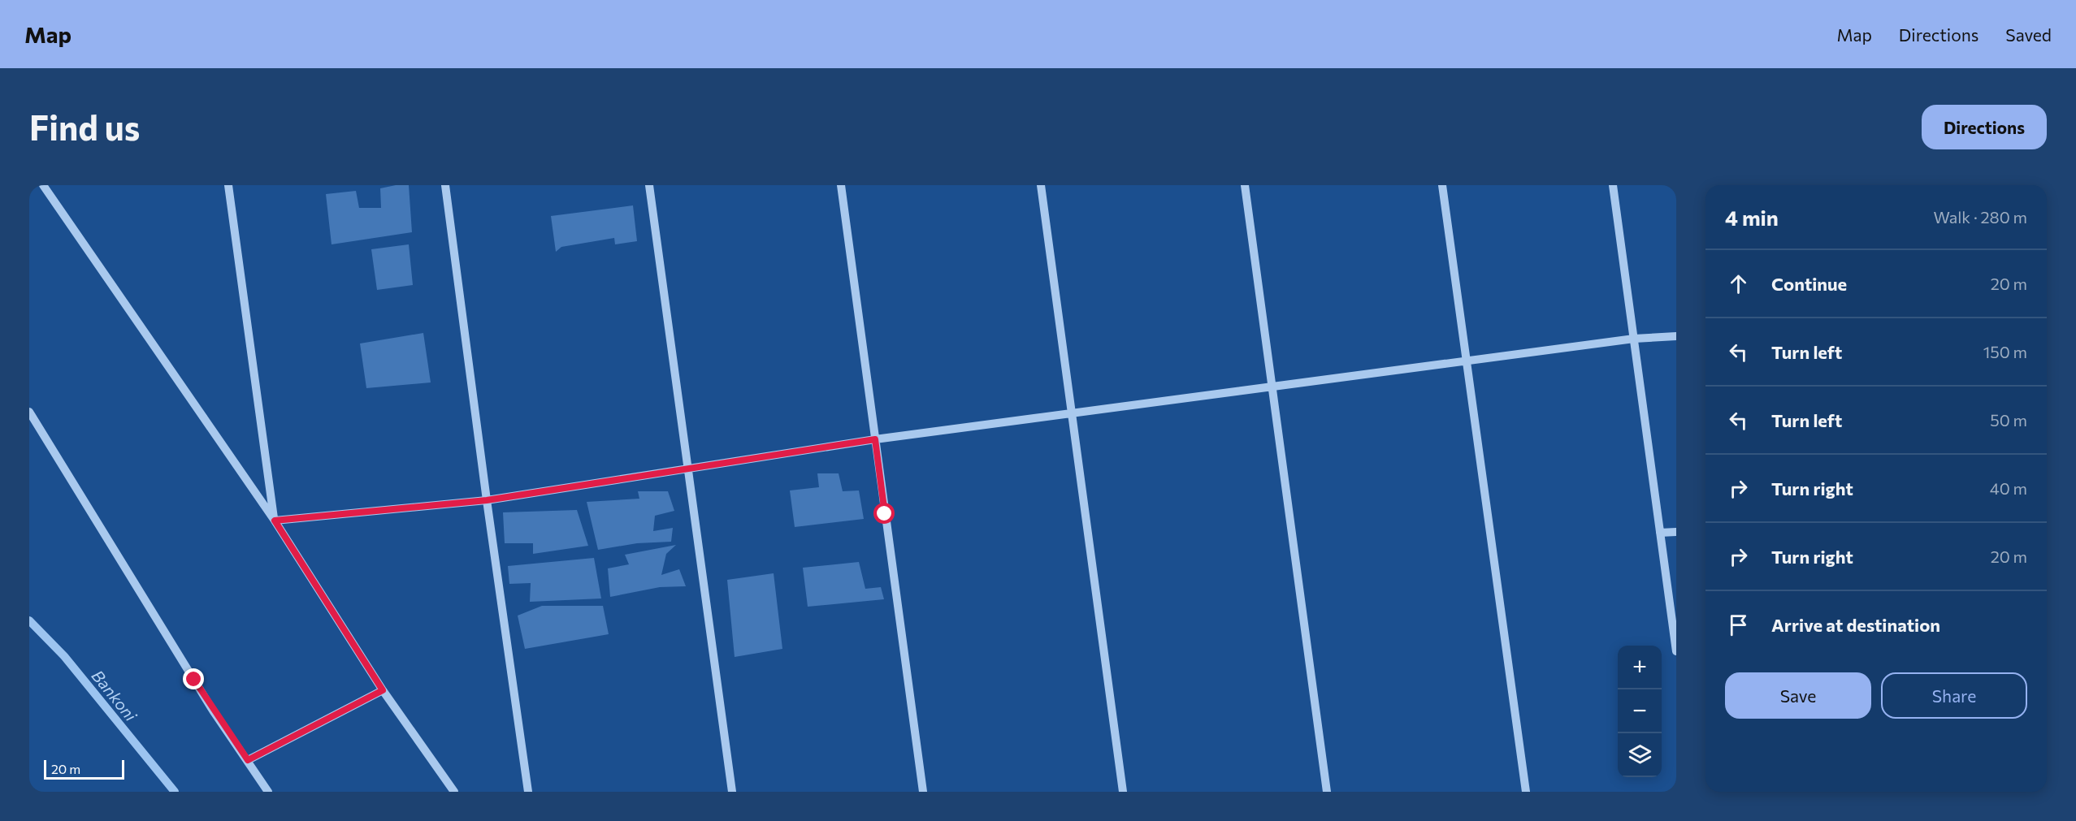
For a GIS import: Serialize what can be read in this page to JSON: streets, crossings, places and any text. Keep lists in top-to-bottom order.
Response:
{
  "water": ["Bankoni"],
  "scale_bar": "20 m",
  "page": {
    "header": "Map",
    "nav": ["Map", "Directions", "Saved"],
    "buttons": [
      "Directions",
      ["Save", "Share"]
    ],
    "title": "Find us",
    "heading": ["4 min", "Walk · 280 m"],
    "list": [
      ["Continue", "20 m"],
      ["Turn left", "150 m"],
      ["Turn left", "50 m"],
      ["Turn right", "40 m"],
      ["Turn right", "20 m"],
      "Arrive at destination"
    ],
    "map_buttons": ["+", "−"],
    "scale": "20 m"
  }
}
